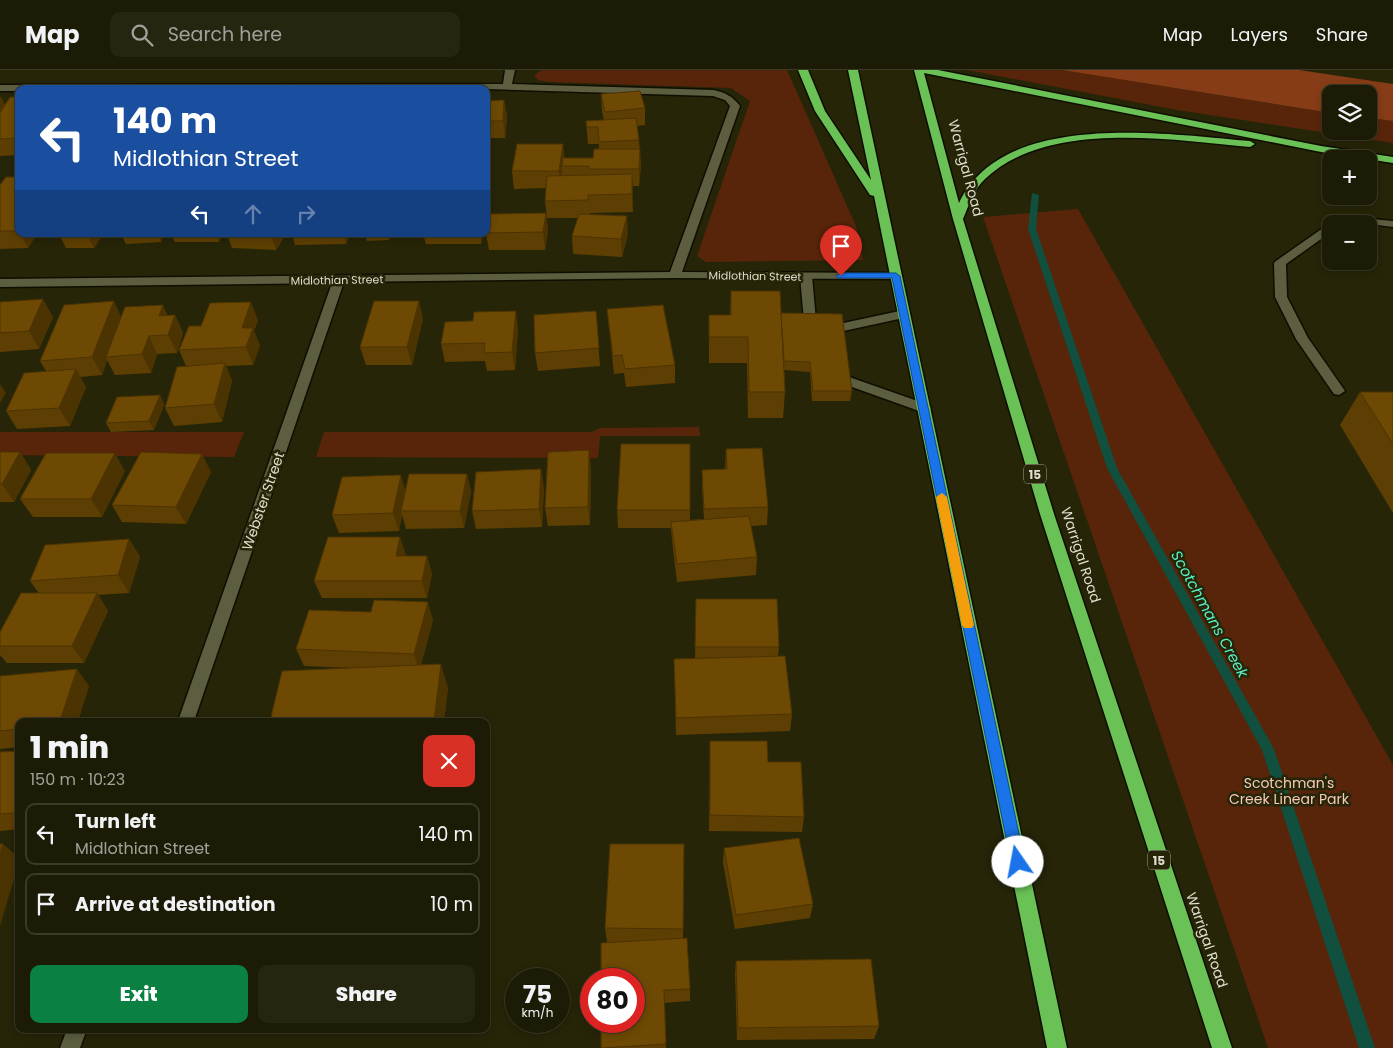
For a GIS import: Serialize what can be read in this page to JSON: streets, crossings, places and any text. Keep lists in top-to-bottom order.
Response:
{
  "streets": {
    "highway": ["Warrigal Road", "15"],
    "street": ["Midlothian Street", "Webster Street"]
  },
  "crossings": [
    ["Midlothian Street", "Webster Street"]
  ],
  "water": ["Scotchmans Creek"],
  "parks": ["Scotchman's Creek Linear Park"],
  "page": {
    "header": "Map",
    "search": "Search here",
    "nav": ["Map", "Layers", "Share"],
    "map_buttons": ["+", "−"],
    "turn": ["140 m", "Midlothian Street"],
    "heading": ["1 min", "150 m · 10:23"],
    "list": [
      {
        "name": "Turn left",
        "note": "Midlothian Street",
        "value": "140 m"
      },
      {
        "name": "Arrive at destination",
        "value": "10 m"
      }
    ],
    "buttons": ["Exit", "Share"],
    "speed": "75 km/h",
    "limit": "80"
  }
}
